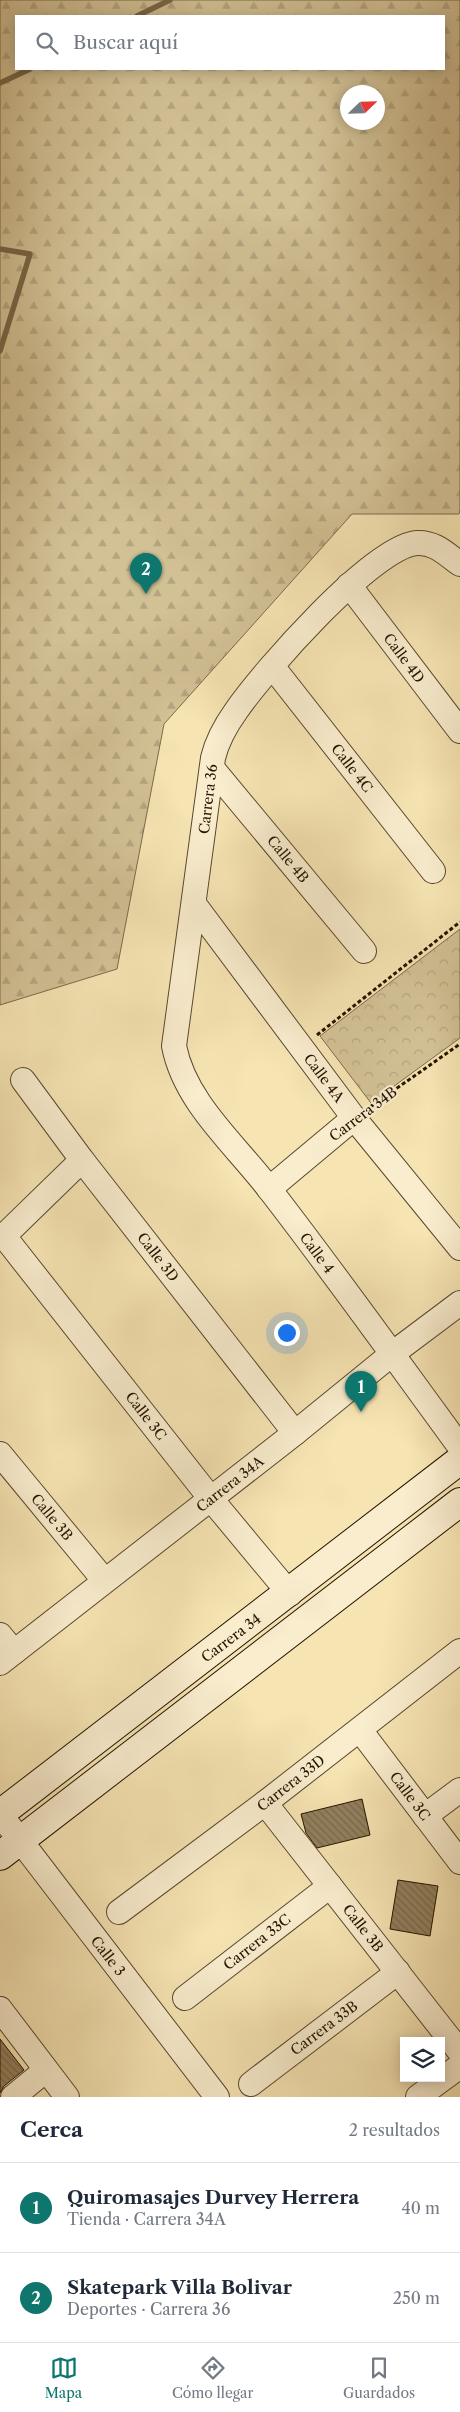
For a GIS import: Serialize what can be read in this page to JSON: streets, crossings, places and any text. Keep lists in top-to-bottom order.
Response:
{
  "streets": {
    "street": [
      "Calle 4D",
      "Calle 4C",
      "Carrera 36",
      "Calle 4B",
      "Calle 4A",
      "Carrera 34B",
      "Calle 4",
      "Calle 3D",
      "Calle 3C",
      "Carrera 34A",
      "Calle 3B",
      "Carrera 34",
      "Carrera 33D",
      "Carrera 33C",
      "Calle 3",
      "Carrera 33B"
    ]
  },
  "crossings": [
    ["Calle 4D", "Carrera 36"],
    ["Calle 4C", "Carrera 36"],
    ["Carrera 36", "Calle 4B"],
    ["Carrera 36", "Calle 4A"],
    ["Carrera 36", "Calle 4"],
    ["Calle 4A", "Carrera 34B"],
    ["Carrera 34B", "Calle 4"],
    ["Calle 4", "Carrera 34A"],
    ["Calle 3D", "Calle 3C"],
    ["Calle 3D", "Carrera 34A"],
    ["Calle 3C", "Carrera 34A"],
    ["Calle 3C", "Carrera 34"],
    ["Calle 3C", "Carrera 33D"],
    ["Carrera 34A", "Calle 3B"],
    ["Calle 3B", "Carrera 33D"],
    ["Calle 3B", "Carrera 33C"],
    ["Calle 3B", "Carrera 33B"],
    ["Carrera 34", "Calle 3"]
  ],
  "north": "top right",
  "page": {
    "search": "Buscar aquí",
    "pins": ["2", "1"],
    "heading": ["Cerca", "2 resultados"],
    "list": [
      {
        "mark": "1",
        "name": "Quiromasajes Durvey Herrera",
        "note": "Tienda · Carrera 34A",
        "value": "40 m"
      },
      {
        "mark": "2",
        "name": "Skatepark Villa Bolivar",
        "note": "Deportes · Carrera 36",
        "value": "250 m"
      }
    ],
    "nav": ["Mapa", "Cómo llegar", "Guardados"]
  }
}
